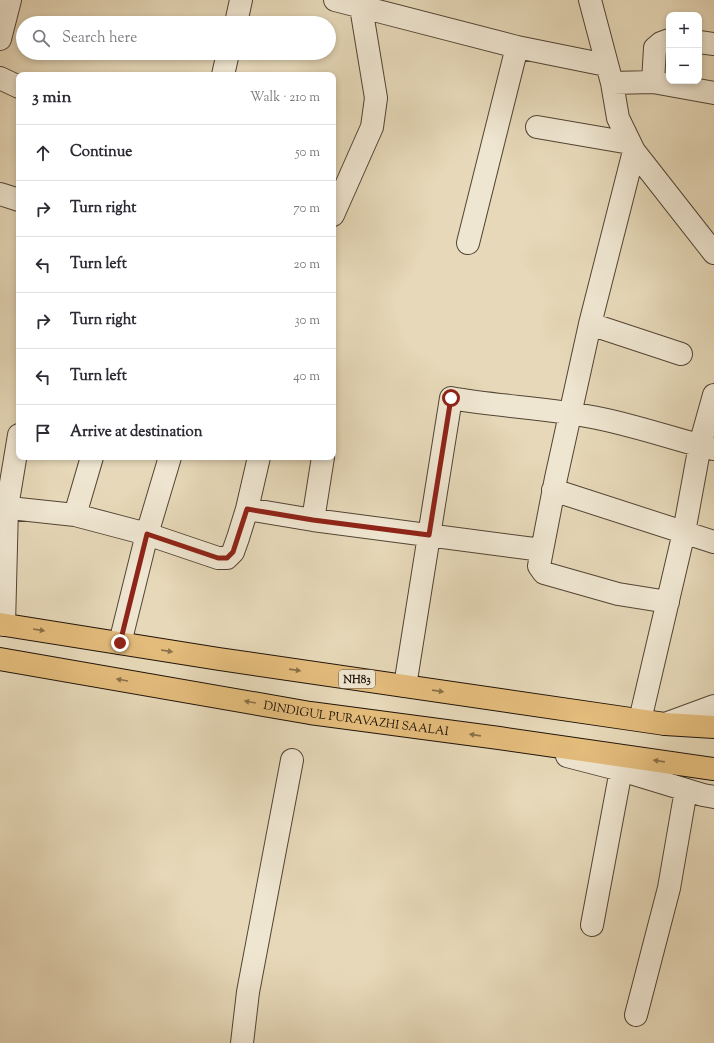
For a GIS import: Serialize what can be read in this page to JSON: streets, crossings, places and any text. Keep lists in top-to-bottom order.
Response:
{
  "streets": {
    "highway": ["NH83", "DINDIGUL PURAVAZHI SAALAI"]
  },
  "page": {
    "map_buttons": ["+", "−"],
    "search": "Search here",
    "heading": ["3 min", "Walk · 210 m"],
    "list": [
      ["Continue", "50 m"],
      ["Turn right", "70 m"],
      ["Turn left", "20 m"],
      ["Turn right", "30 m"],
      ["Turn left", "40 m"],
      "Arrive at destination"
    ]
  }
}
